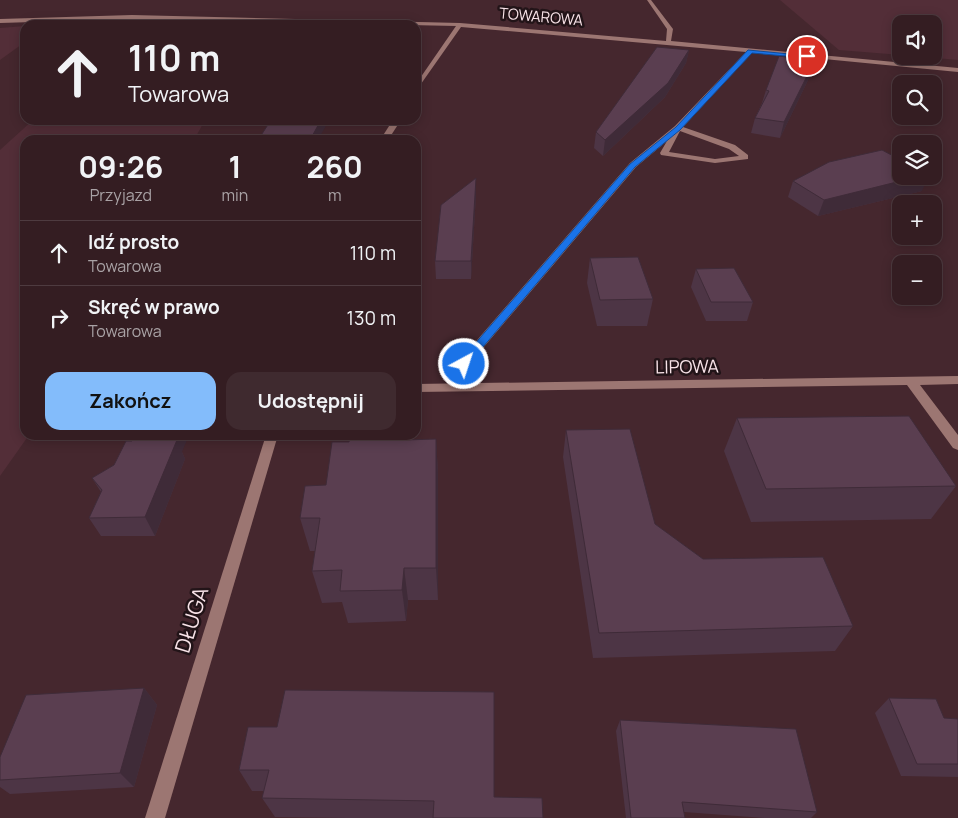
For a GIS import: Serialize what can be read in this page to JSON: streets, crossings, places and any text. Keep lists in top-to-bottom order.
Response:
{
  "streets": {
    "street": ["TOWAROWA", "LIPOWA", "DŁUGA"]
  },
  "page": {
    "map_buttons": ["+", "−"],
    "turn": ["110 m", "Towarowa"],
    "eta": [
      "09:26",
      "Przyjazd",
      "1",
      "min",
      "260",
      "m"
    ],
    "list": [
      {
        "name": "Idź prosto",
        "note": "Towarowa",
        "value": "110 m"
      },
      {
        "name": "Skręć w prawo",
        "note": "Towarowa",
        "value": "130 m"
      }
    ],
    "buttons": ["Zakończ", "Udostępnij"]
  }
}
